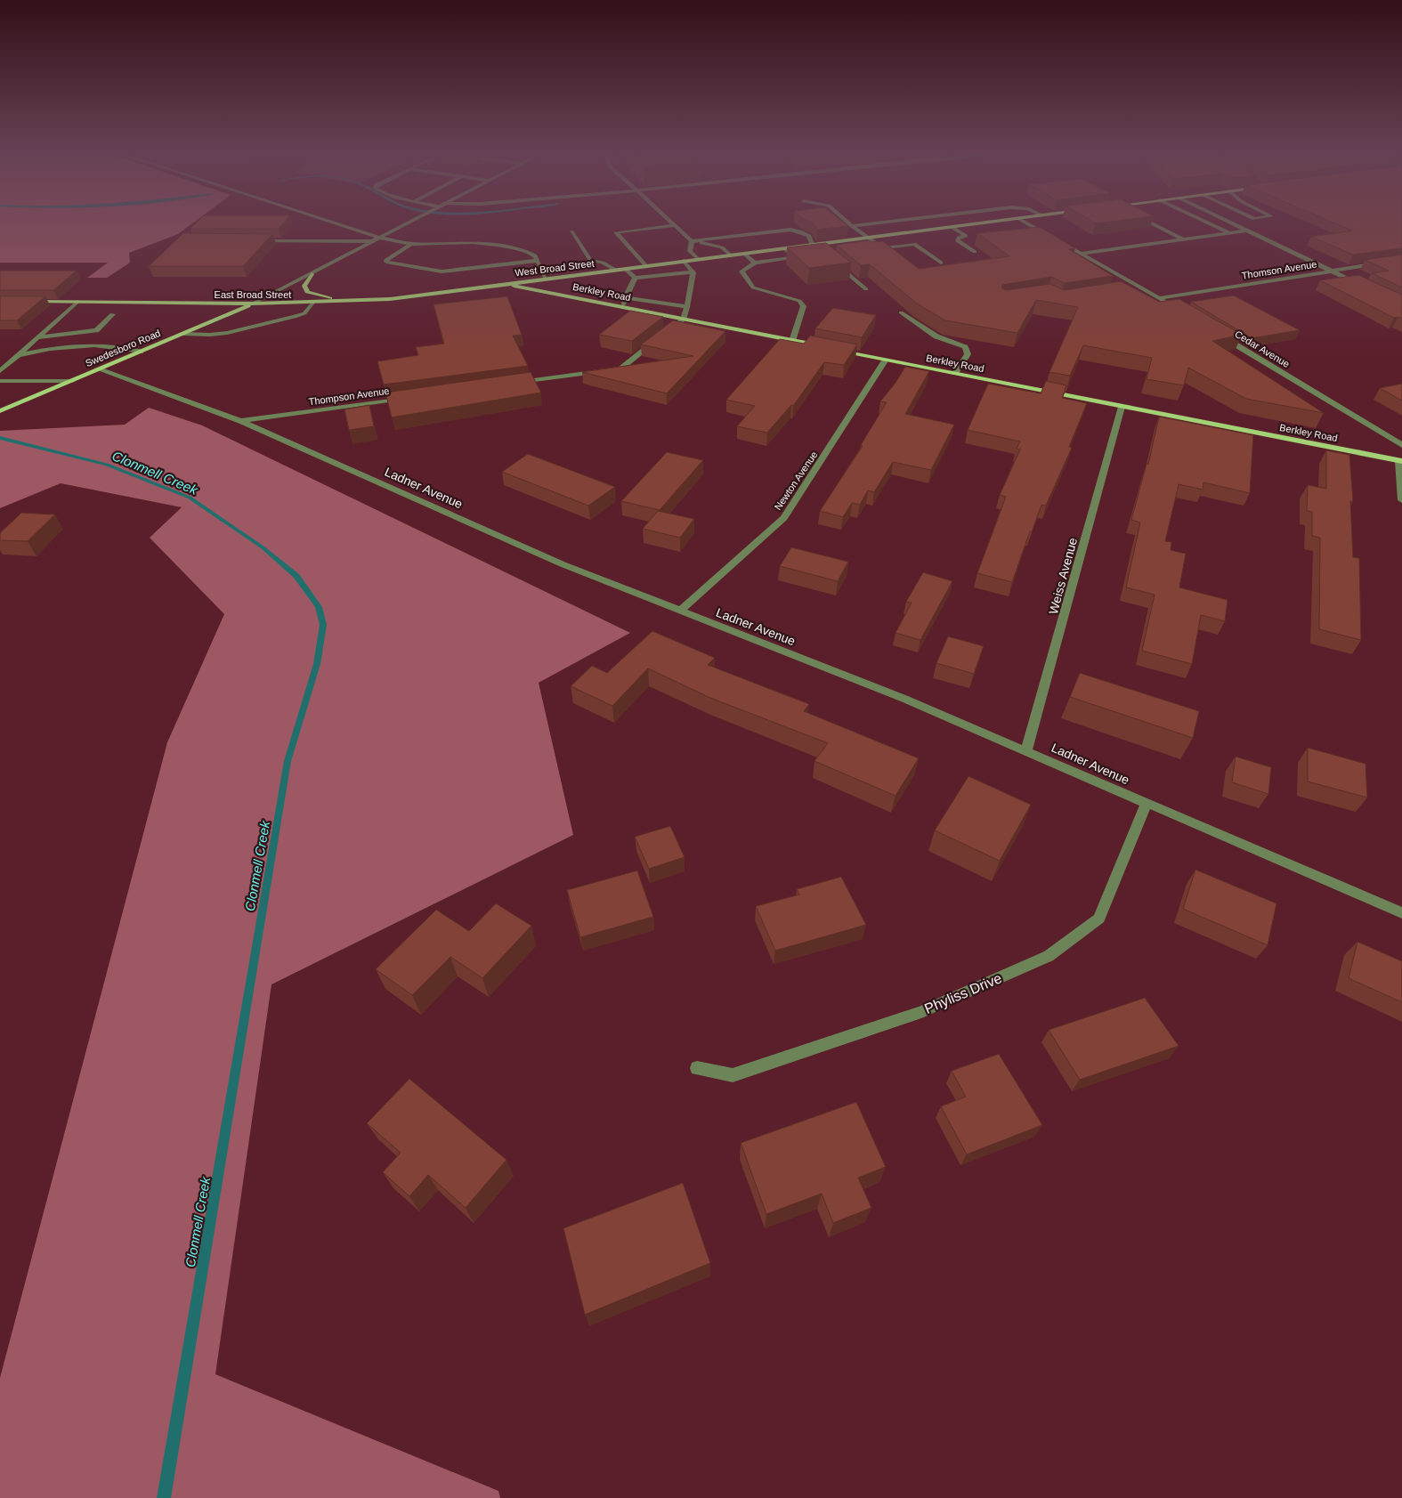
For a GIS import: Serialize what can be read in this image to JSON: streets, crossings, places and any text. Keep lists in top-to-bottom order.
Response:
{
  "streets": {
    "main road": [
      "West Broad Street",
      "Berkley Road",
      "East Broad Street",
      "Swedesboro Road"
    ],
    "street": [
      "Thomson Avenue",
      "Cedar Avenue",
      "Thompson Avenue",
      "Newton Avenue",
      "Ladner Avenue",
      "Weiss Avenue",
      "Phyliss Drive"
    ]
  },
  "crossings": [
    ["West Broad Street", "Berkley Road"],
    ["West Broad Street", "East Broad Street"],
    ["Berkley Road", "East Broad Street"],
    ["Berkley Road", "Newton Avenue"],
    ["Berkley Road", "Weiss Avenue"],
    ["East Broad Street", "Swedesboro Road"],
    ["Swedesboro Road", "Ladner Avenue"],
    ["Thompson Avenue", "Ladner Avenue"],
    ["Newton Avenue", "Ladner Avenue"],
    ["Ladner Avenue", "Weiss Avenue"],
    ["Ladner Avenue", "Phyliss Drive"]
  ],
  "water": ["Clonmell Creek"]
}
